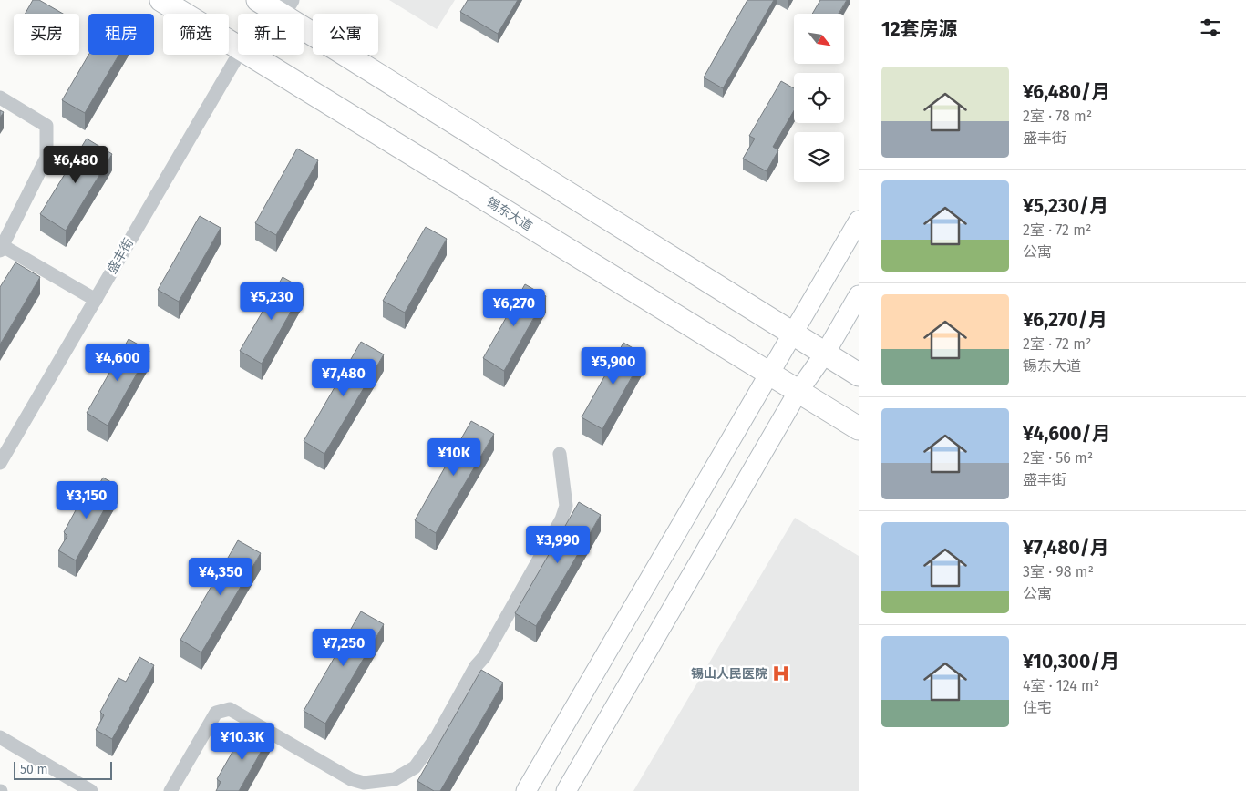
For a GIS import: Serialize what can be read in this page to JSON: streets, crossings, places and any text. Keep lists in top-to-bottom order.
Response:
{
  "streets": {
    "main road": ["锡东大道"],
    "street": ["盛丰街"]
  },
  "places": {
    "hospital": ["锡山人民医院"]
  },
  "scale_bar": "50 m",
  "north": "bottom right",
  "page": {
    "heading": "12套房源",
    "chip": [
      "买房",
      "租房",
      "筛选",
      "新上",
      "公寓"
    ],
    "list": [
      {
        "name": "¥6,480/月",
        "note": "2室 · 78 m² · 盛丰街"
      },
      {
        "name": "¥5,230/月",
        "note": "2室 · 72 m² · 公寓"
      },
      {
        "name": "¥6,270/月",
        "note": "2室 · 72 m² · 锡东大道"
      },
      {
        "name": "¥4,600/月",
        "note": "2室 · 56 m² · 盛丰街"
      },
      {
        "name": "¥7,480/月",
        "note": "3室 · 98 m² · 公寓"
      },
      {
        "name": "¥10,300/月",
        "note": "4室 · 124 m² · 住宅"
      }
    ],
    "price": [
      "¥6,480",
      "¥5,230",
      "¥6,270",
      "¥4,600",
      "¥5,900",
      "¥7,480",
      "¥10K",
      "¥3,150",
      "¥3,990",
      "¥4,350",
      "¥7,250",
      "¥10.3K"
    ],
    "scale": "50 m"
  }
}
